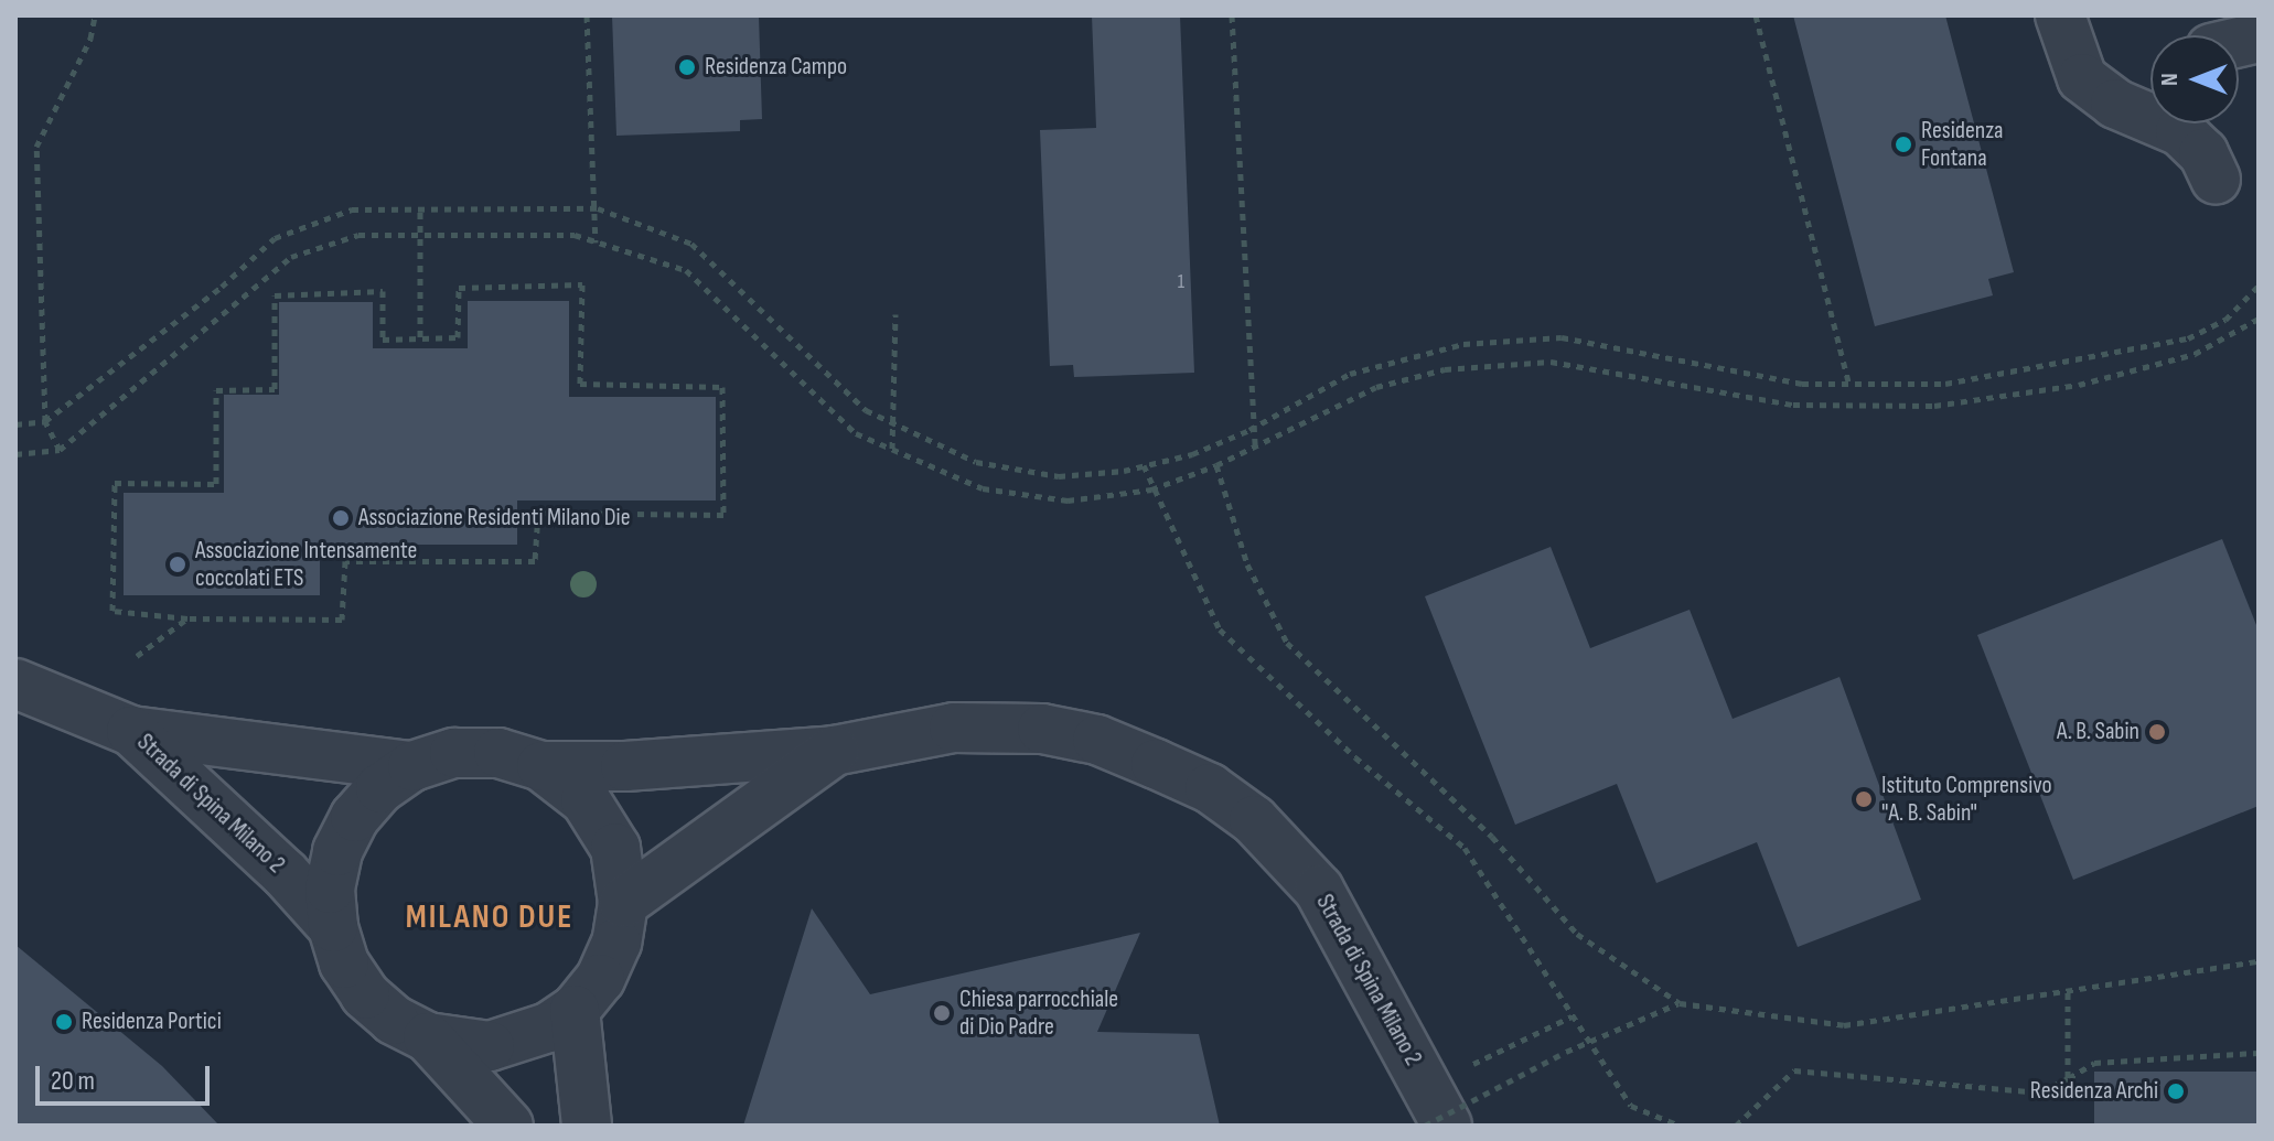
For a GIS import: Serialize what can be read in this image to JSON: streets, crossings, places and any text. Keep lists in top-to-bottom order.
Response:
{
  "streets": {
    "street": ["Strada di Spina Milano 2"]
  },
  "districts": ["MILANO DUE"],
  "places": [
    "Residenza Campo",
    "Residenza Fontana",
    "Associazione Residenti Milano Die",
    "Associazione Intensamente coccolati ETS",
    "A. B. Sabin",
    "Istituto Comprensivo \"A. B. Sabin\"",
    "Chiesa parrocchiale di Dio Padre",
    "Residenza Portici",
    "Residenza Archi"
  ],
  "house_numbers": ["1"],
  "scale_bar": "20 m",
  "north": "left"
}
